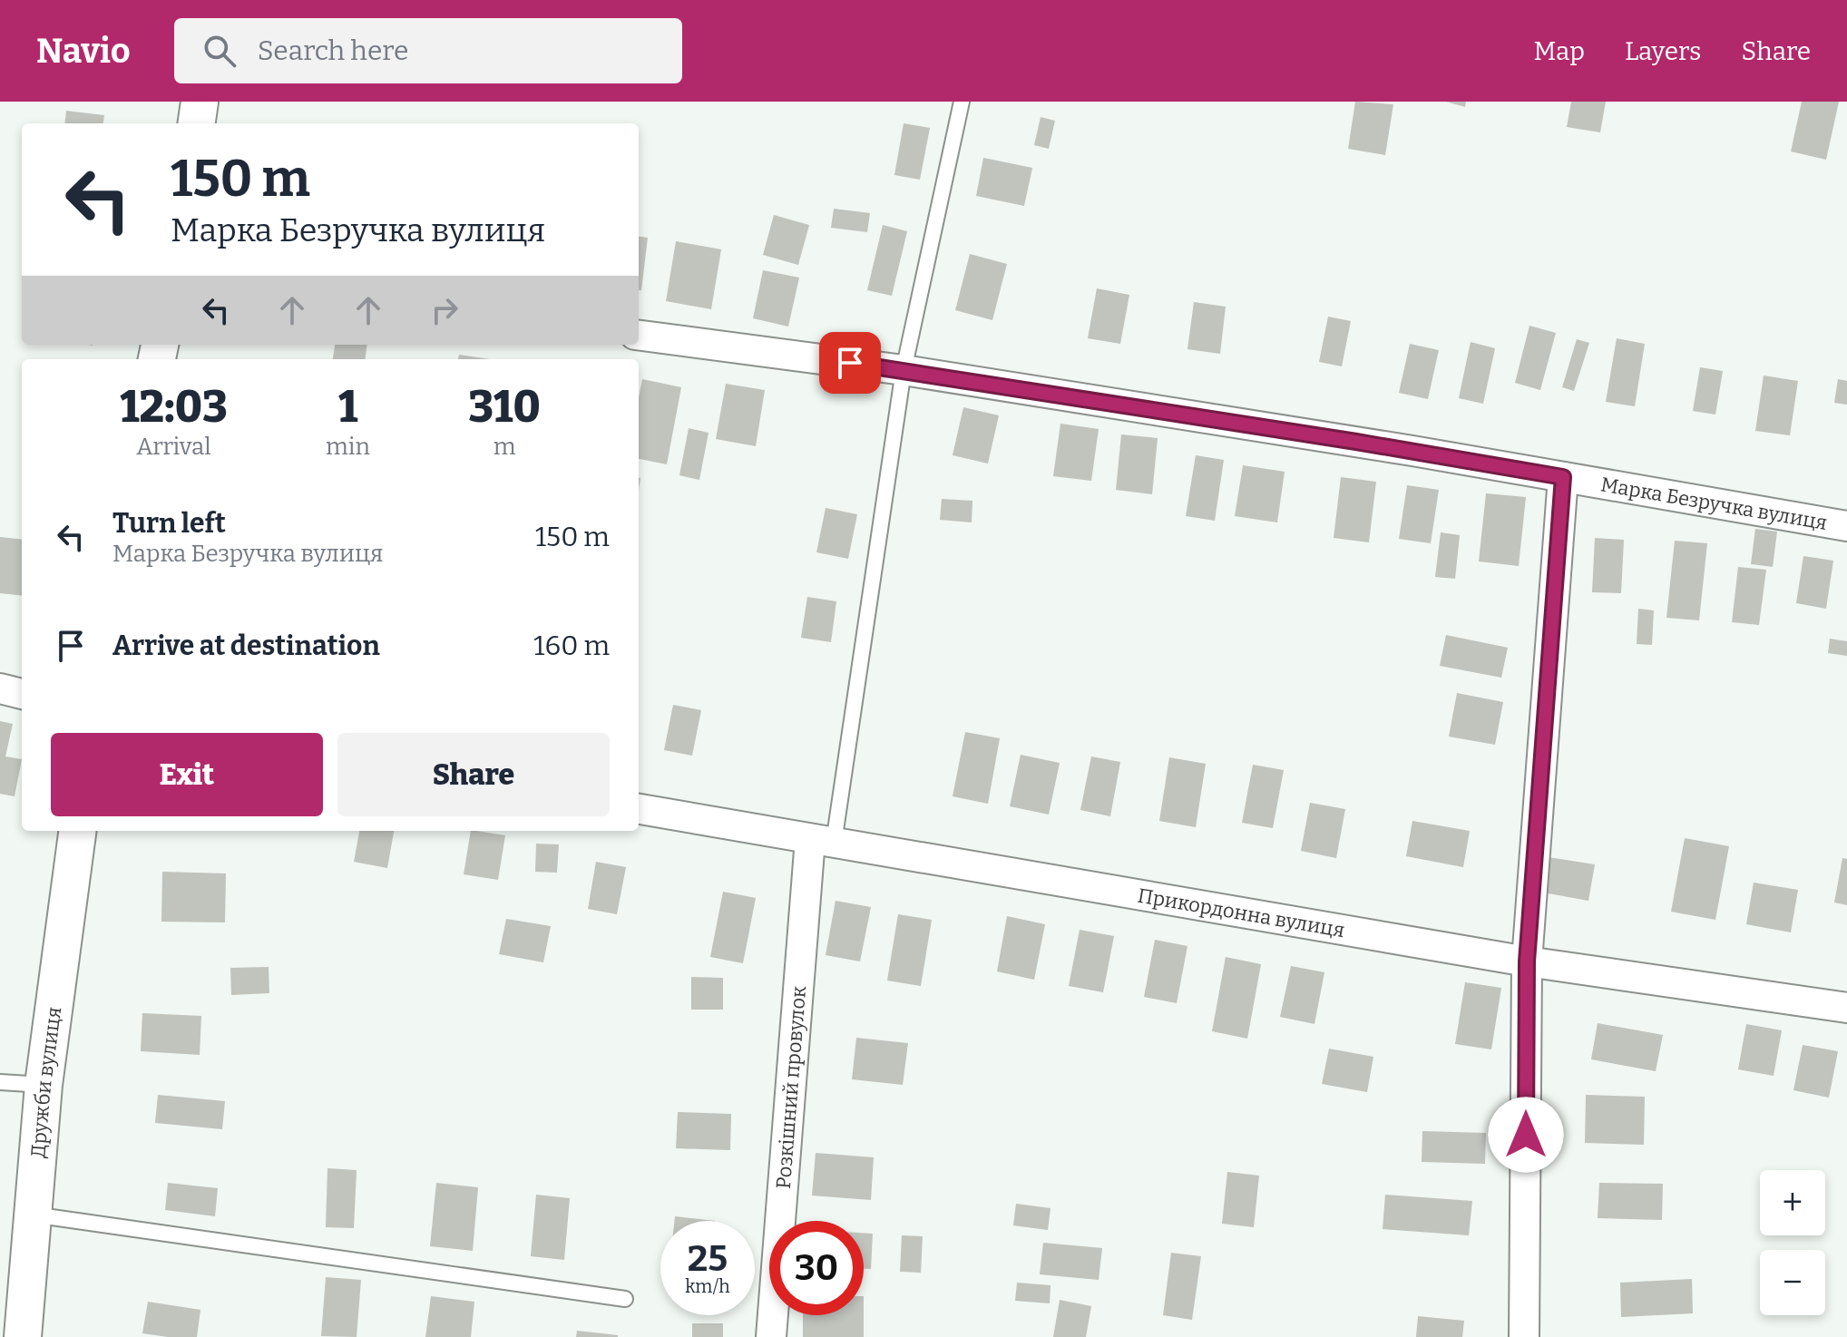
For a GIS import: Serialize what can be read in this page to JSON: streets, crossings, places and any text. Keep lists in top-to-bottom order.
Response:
{
  "streets": {
    "street": [
      "Марка Безручка вулиця",
      "Прикордонна вулиця",
      "Дружби вулиця",
      "Розкішний провулок"
    ]
  },
  "crossings": [
    ["Прикордонна вулиця", "Розкішний провулок"]
  ],
  "page": {
    "header": "Navio",
    "search": "Search here",
    "nav": ["Map", "Layers", "Share"],
    "turn": ["150 m", "Марка Безручка вулиця"],
    "eta": [
      "12:03",
      "Arrival",
      "1",
      "min",
      "310",
      "m"
    ],
    "list": [
      {
        "name": "Turn left",
        "note": "Марка Безручка вулиця",
        "value": "150 m"
      },
      {
        "name": "Arrive at destination",
        "value": "160 m"
      }
    ],
    "buttons": ["Exit", "Share"],
    "map_buttons": ["+", "−"],
    "speed": "25 km/h",
    "limit": "30"
  }
}
